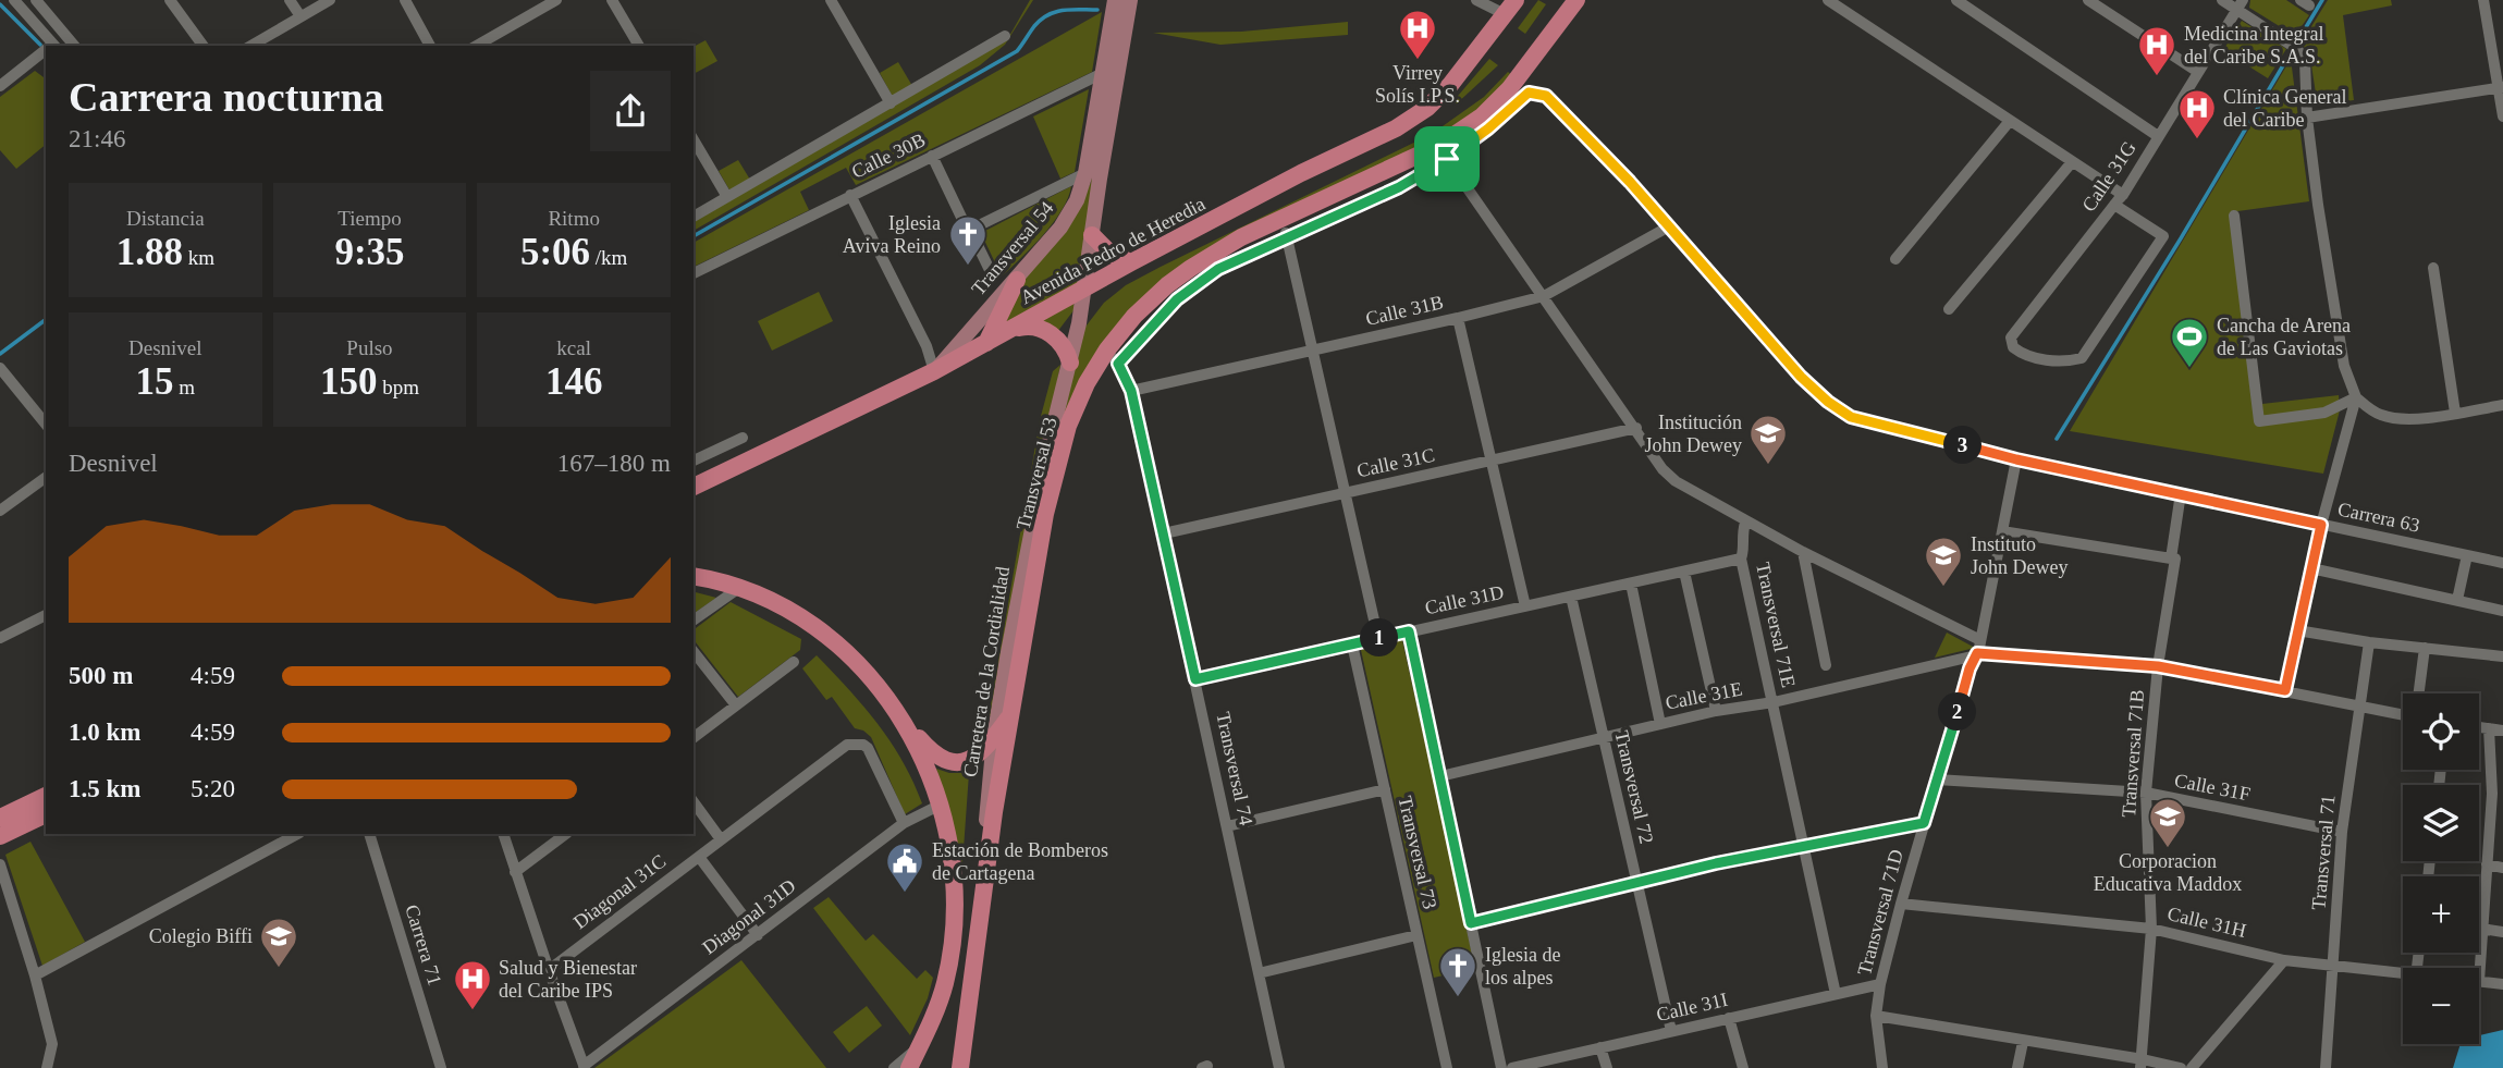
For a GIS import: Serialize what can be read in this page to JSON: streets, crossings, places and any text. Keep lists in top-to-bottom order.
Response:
{
  "streets": {
    "highway": ["Avenida Pedro de Heredia", "Transversal 53", "Carretera de la Cordialidad"],
    "main road": ["Transversal 54"],
    "street": [
      "Calle 30B",
      "Calle 31G",
      "Calle 31B",
      "Calle 31C",
      "Carrera 63",
      "Calle 31D",
      "Transversal 71E",
      "Calle 31E",
      "Transversal 71B",
      "Transversal 74",
      "Transversal 72",
      "Calle 31F",
      "Transversal 73",
      "Transversal 71",
      "Diagonal 31C",
      "Transversal 71D",
      "Diagonal 31D",
      "Calle 31H",
      "Carrera 71",
      "Calle 31I"
    ]
  },
  "crossings": [
    ["Calle 30B", "Transversal 54"],
    ["Transversal 54", "Avenida Pedro de Heredia"],
    ["Transversal 54", "Carretera de la Cordialidad"],
    ["Avenida Pedro de Heredia", "Carretera de la Cordialidad"],
    ["Calle 31B", "Carrera 63"],
    ["Calle 31B", "Transversal 74"],
    ["Calle 31C", "Transversal 74"],
    ["Transversal 53", "Carretera de la Cordialidad"],
    ["Transversal 53", "Transversal 74"],
    ["Carrera 63", "Transversal 71B"],
    ["Carrera 63", "Transversal 71D"],
    ["Calle 31D", "Transversal 71E"],
    ["Calle 31D", "Transversal 74"],
    ["Calle 31D", "Transversal 72"],
    ["Calle 31D", "Transversal 73"],
    ["Transversal 71E", "Calle 31E"],
    ["Transversal 71E", "Calle 31I"],
    ["Carretera de la Cordialidad", "Diagonal 31D"],
    ["Calle 31E", "Transversal 72"],
    ["Calle 31E", "Transversal 71D"],
    ["Transversal 71B", "Calle 31F"],
    ["Transversal 71B", "Calle 31H"],
    ["Transversal 72", "Calle 31I"],
    ["Calle 31F", "Transversal 71"],
    ["Calle 31F", "Transversal 71D"],
    ["Transversal 71", "Calle 31H"],
    ["Diagonal 31C", "Diagonal 31D"],
    ["Transversal 71D", "Calle 31H"],
    ["Transversal 71D", "Calle 31I"]
  ],
  "places": {
    "hospital": [
      "Virrey Solís I.P.S.",
      "Medicina Integral del Caribe S.A.S.",
      "Clínica General del Caribe",
      "Salud y Bienestar del Caribe IPS"
    ],
    "church": ["Iglesia Aviva Reino", "Iglesia de los alpes"],
    "sports": ["Cancha de Arena de Las Gaviotas"],
    "school or university": [
      "Institución John Dewey",
      "Instituto John Dewey",
      "Corporacion Educativa Maddox",
      "Colegio Biffi"
    ],
    "public building": ["Estación de Bomberos de Cartagena"]
  },
  "page": {
    "heading": ["Carrera nocturna", "21:46"],
    "stats": [
      ["Distancia", "1.88 km"],
      ["Tiempo", "9:35"],
      ["Ritmo", "5:06 /km"],
      ["Desnivel", "15 m"],
      ["Pulso", "150 bpm"],
      ["kcal", "146"]
    ],
    "pins": ["3", "1", "2"],
    "chart": ["Desnivel", "167–180 m"],
    "list": [
      {
        "name": "500 m",
        "note": "4:59"
      },
      {
        "name": "1.0 km",
        "note": "4:59"
      },
      {
        "name": "1.5 km",
        "note": "5:20"
      }
    ],
    "map_buttons": ["+", "−"]
  }
}
